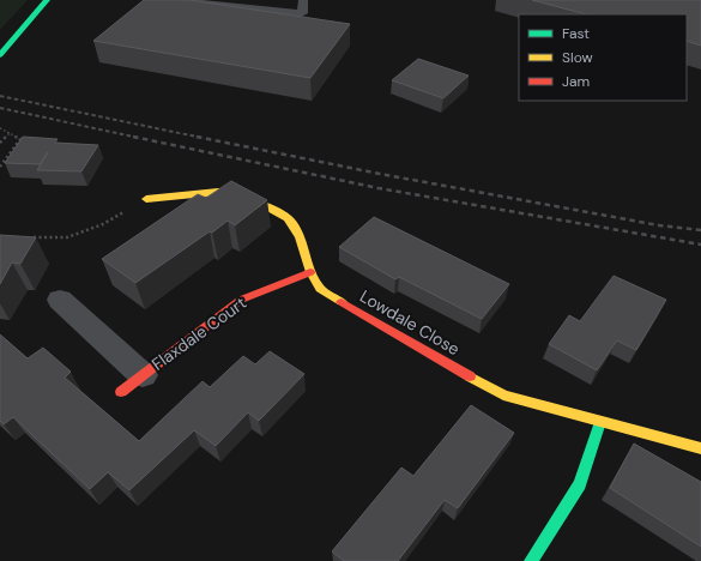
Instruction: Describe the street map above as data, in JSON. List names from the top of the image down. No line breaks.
{"streets":{"street":["Lowdale Close","Flaxdale Court"]},"crossings":[["Lowdale Close","Flaxdale Court"]],"legend":["Fast","Slow","Jam"]}
